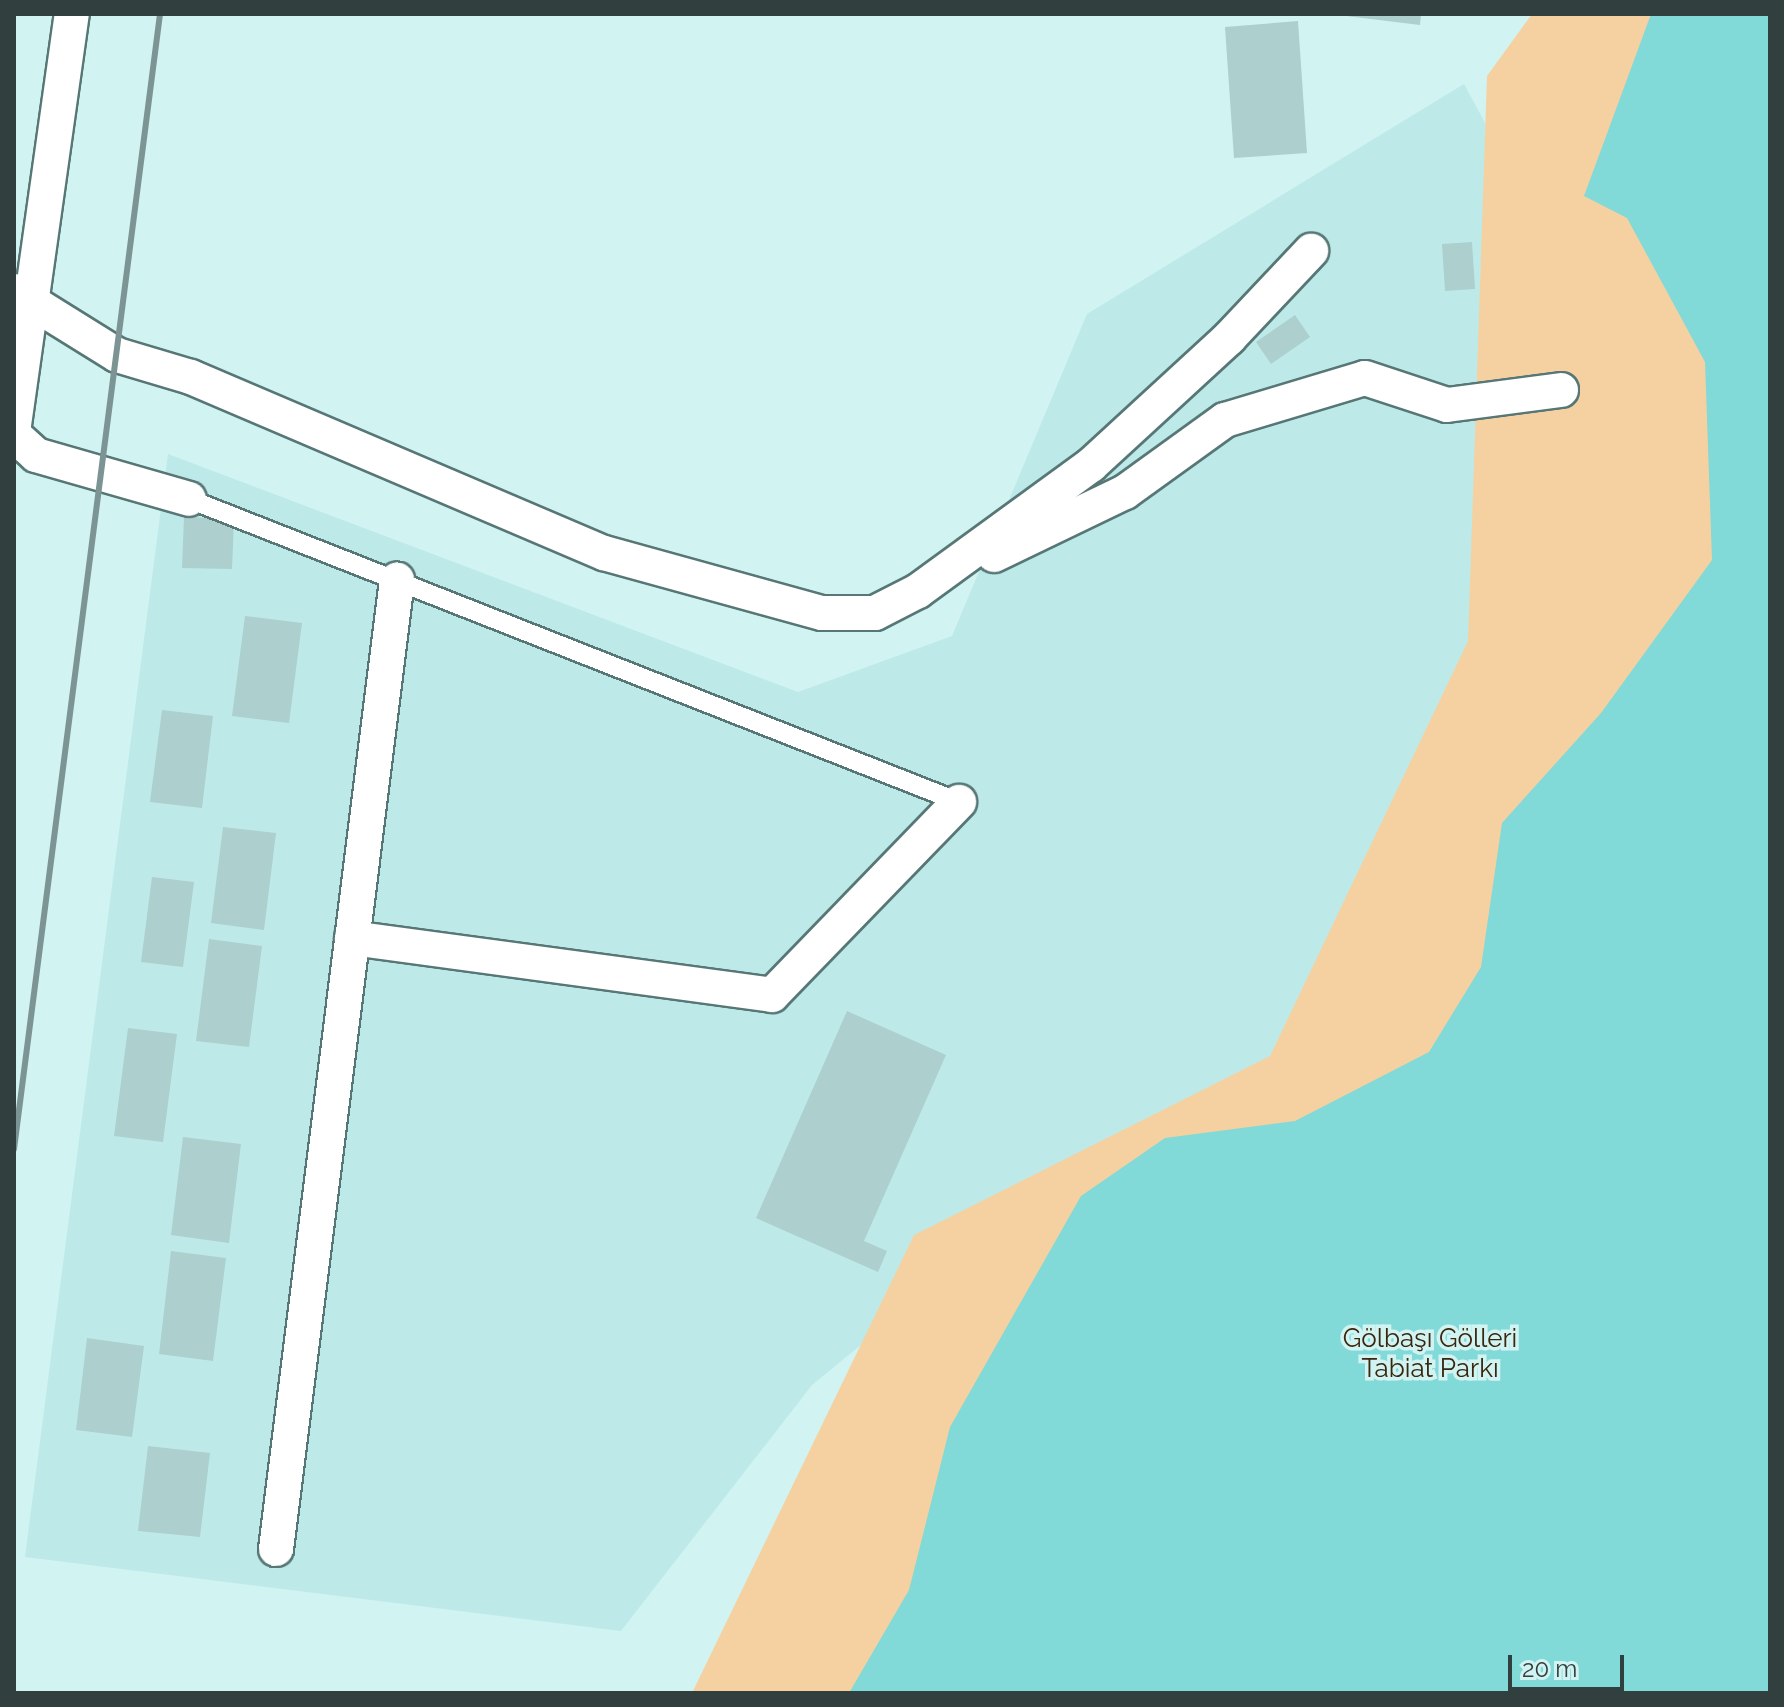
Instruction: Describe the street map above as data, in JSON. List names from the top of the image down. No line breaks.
{"parks":["Gölbaşı Gölleri Tabiat Parkı"],"scale_bar":"20 m"}
